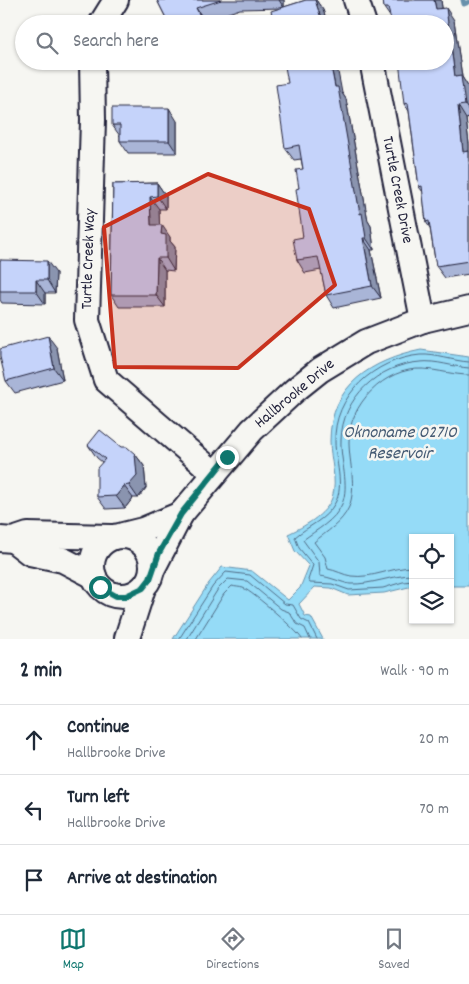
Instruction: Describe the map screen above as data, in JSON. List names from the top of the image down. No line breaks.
{"streets":{"street":["Turtle Creek Drive","Turtle Creek Way","Hallbrooke Drive"]},"crossings":[["Turtle Creek Drive","Hallbrooke Drive"],["Turtle Creek Way","Hallbrooke Drive"]],"water":["Oknoname 02710 Reservoir"],"page":{"search":"Search here","heading":["2 min","Walk · 90 m"],"list":[["Continue","Hallbrooke Drive","20 m"],["Turn left","Hallbrooke Drive","70 m"],"Arrive at destination"],"nav":["Map","Directions","Saved"]}}
